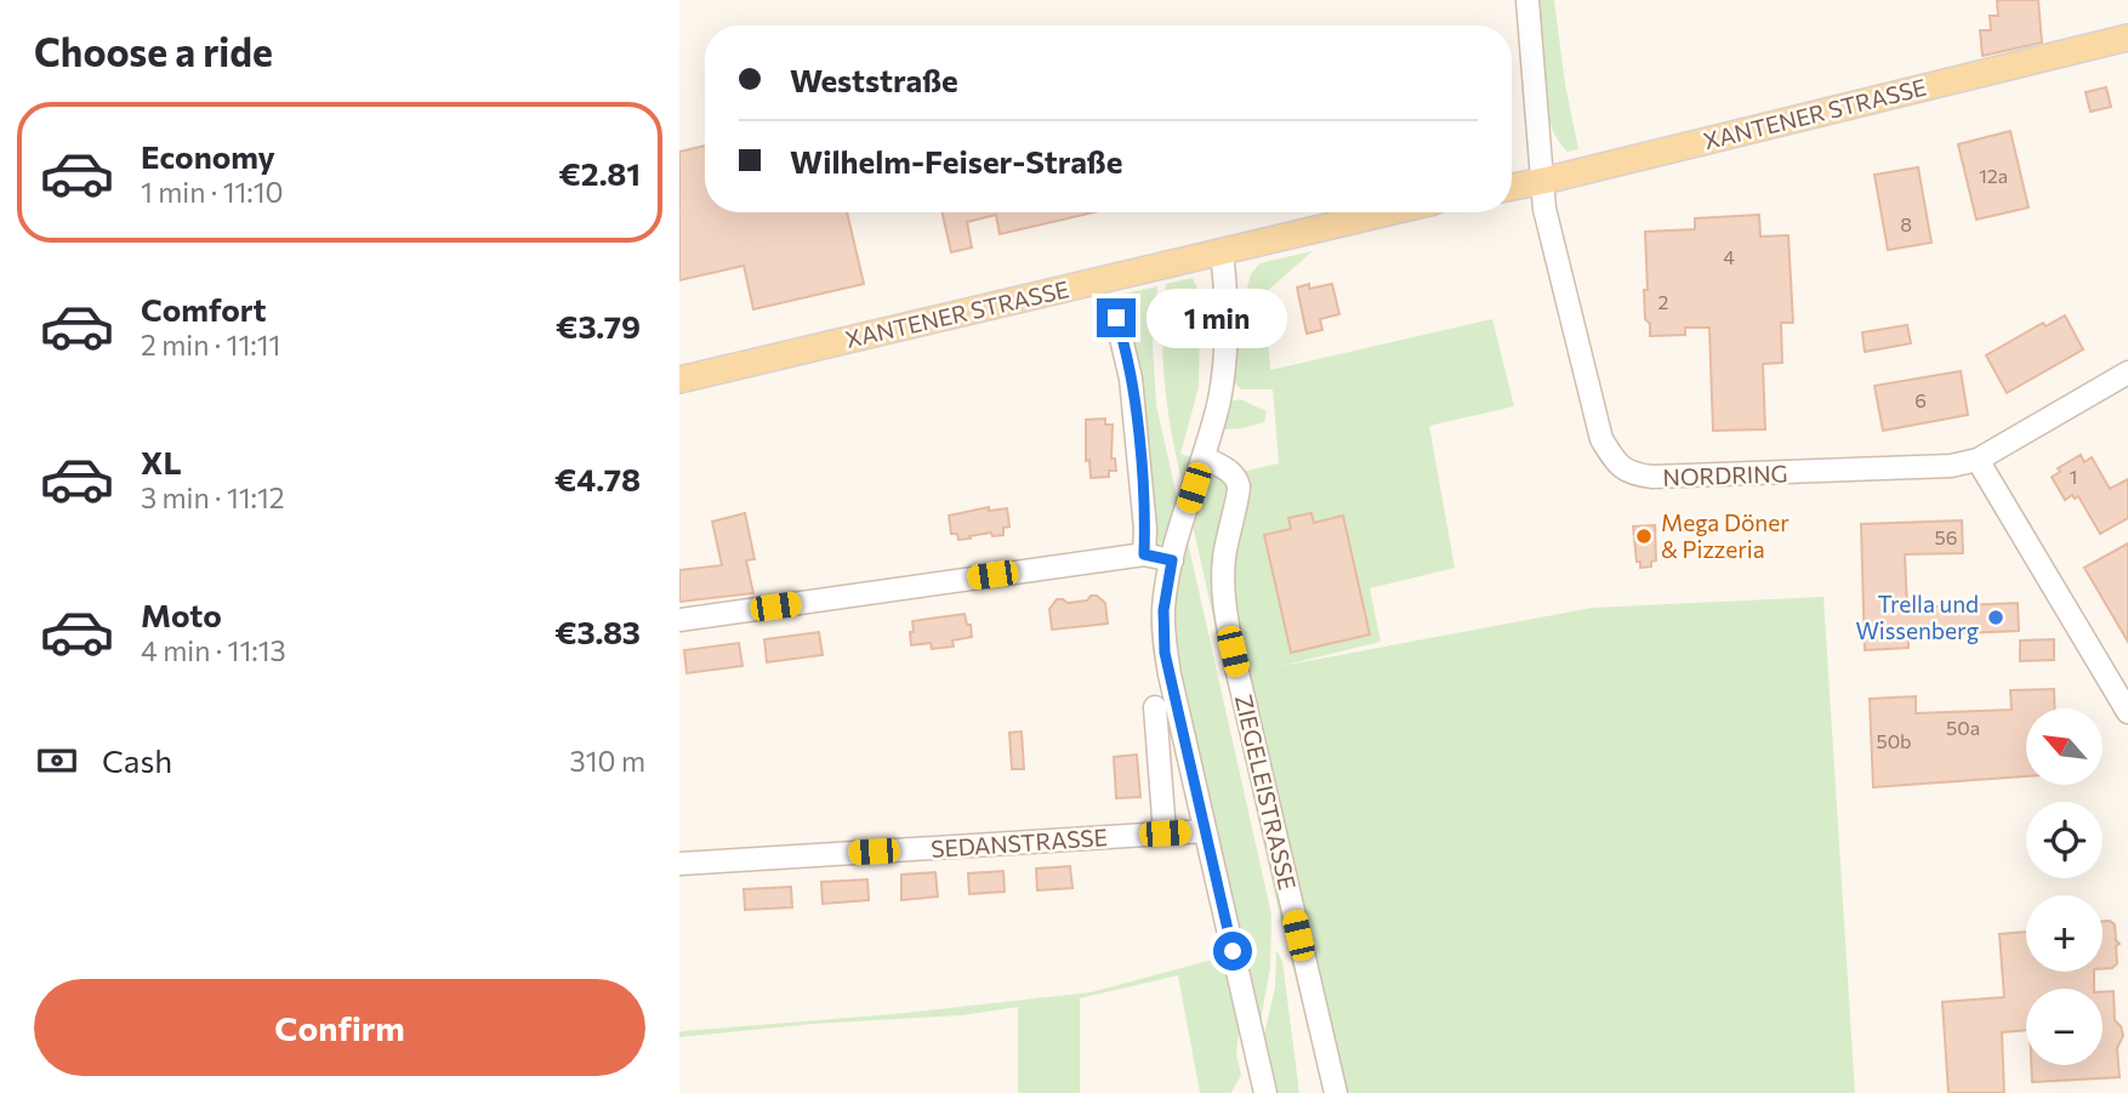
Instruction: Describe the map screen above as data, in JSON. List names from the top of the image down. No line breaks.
{"streets":{"main road":["XANTENER STRASSE"],"street":["NORDRING","ZIEGELEISTRASSE","SEDANSTRASSE"]},"crossings":[["XANTENER STRASSE","NORDRING"]],"places":["Mega Döner & Pizzeria","Trella und Wissenberg"],"house_numbers":["12a","8","4","2","6","1","56","50a","50b"],"north":"top left","page":{"heading":"Choose a ride","banner":["Weststraße","Wilhelm-Feiser-Straße"],"list":[{"name":"Economy","note":"1 min · 11:10","value":"€2.81"},{"name":"Comfort","note":"2 min · 11:11","value":"€3.79"},{"name":"XL","note":"3 min · 11:12","value":"€4.78"},{"name":"Moto","note":"4 min · 11:13","value":"€3.83"}],"bubble":"1 min","map_buttons":["+","−"],"pay":["Cash","310 m"],"buttons":"Confirm"}}
